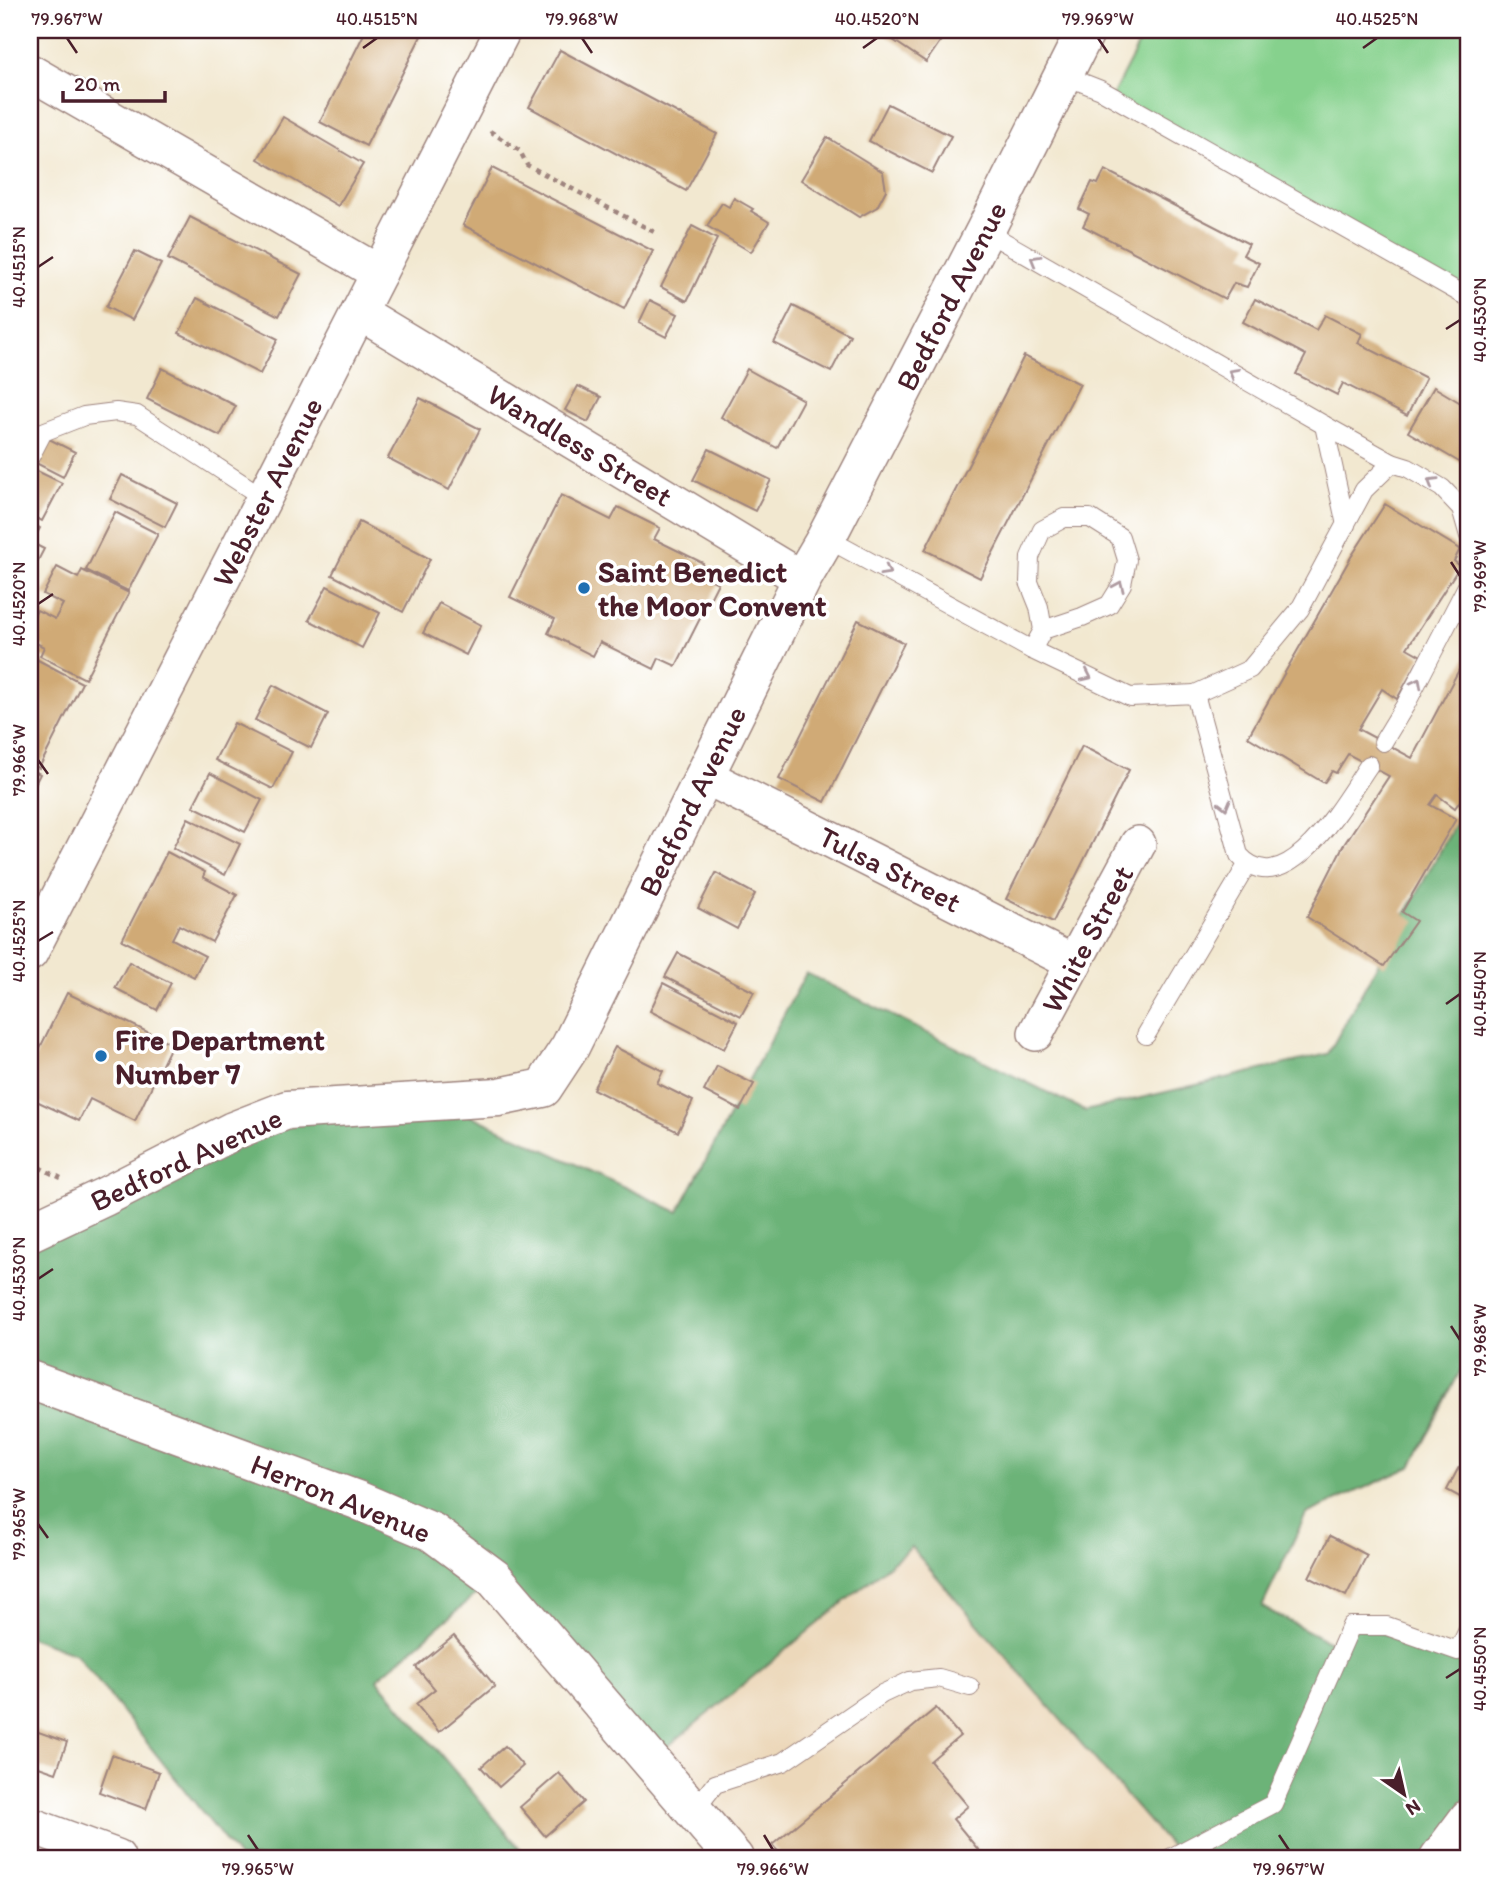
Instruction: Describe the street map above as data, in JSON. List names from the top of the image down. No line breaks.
{"streets":{"street":["Bedford Avenue","Wandless Street","Webster Avenue","Tulsa Street","White Street","Herron Avenue"]},"crossings":[["Bedford Avenue","Wandless Street"],["Bedford Avenue","Tulsa Street"],["Wandless Street","Webster Avenue"],["Tulsa Street","White Street"]],"places":["Saint Benedict the Moor Convent","Fire Department Number 7"],"scale_bar":"20 m","north":"bottom right","coordinates":["79.967°W","40.4515°N","79.968°W","40.4520°N","79.969°W","40.4525°N","40.4530°N","79.966°W","40.4540°N","79.965°W","40.4550°N"]}
